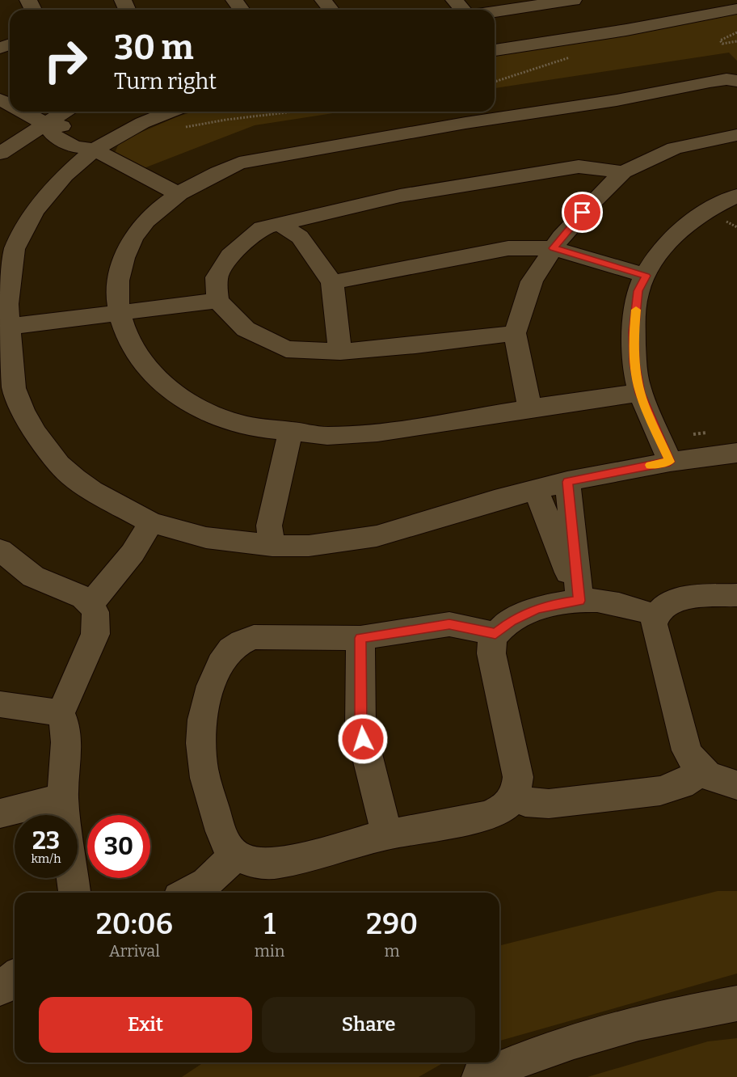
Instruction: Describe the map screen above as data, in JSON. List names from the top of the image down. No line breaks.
{"page":{"turn":["30 m","Turn right"],"speed":"23 km/h","limit":"30","eta":["20:06","Arrival","1","min","290","m"],"buttons":["Exit","Share"]}}
